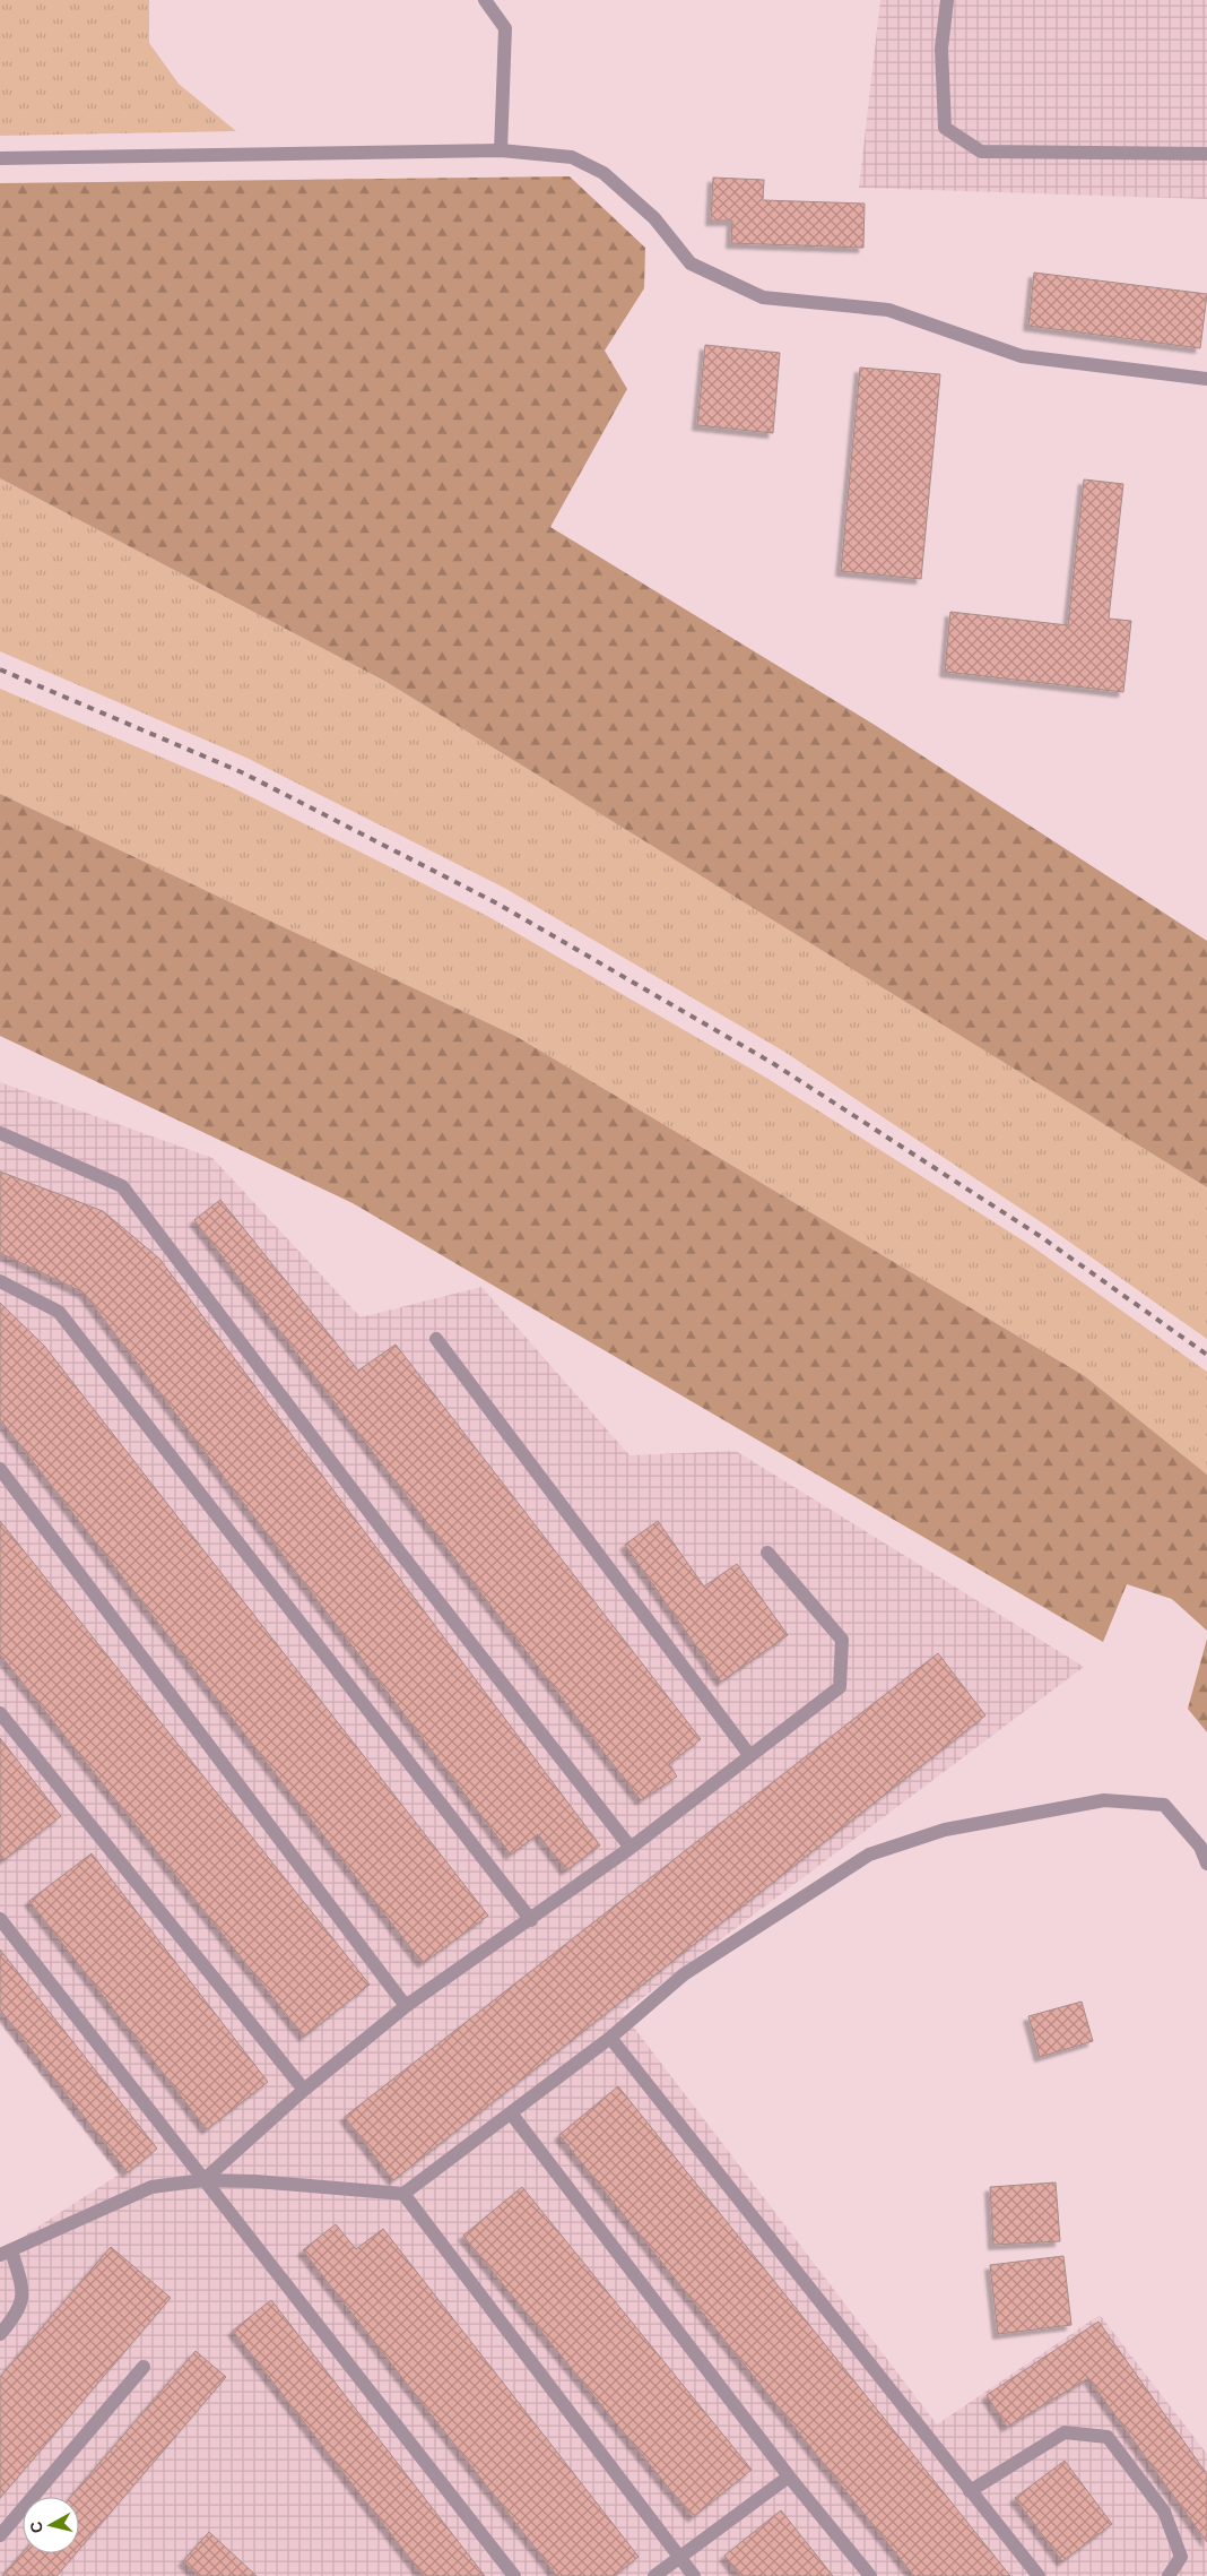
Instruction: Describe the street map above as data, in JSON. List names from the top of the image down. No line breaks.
{"north":"left"}
